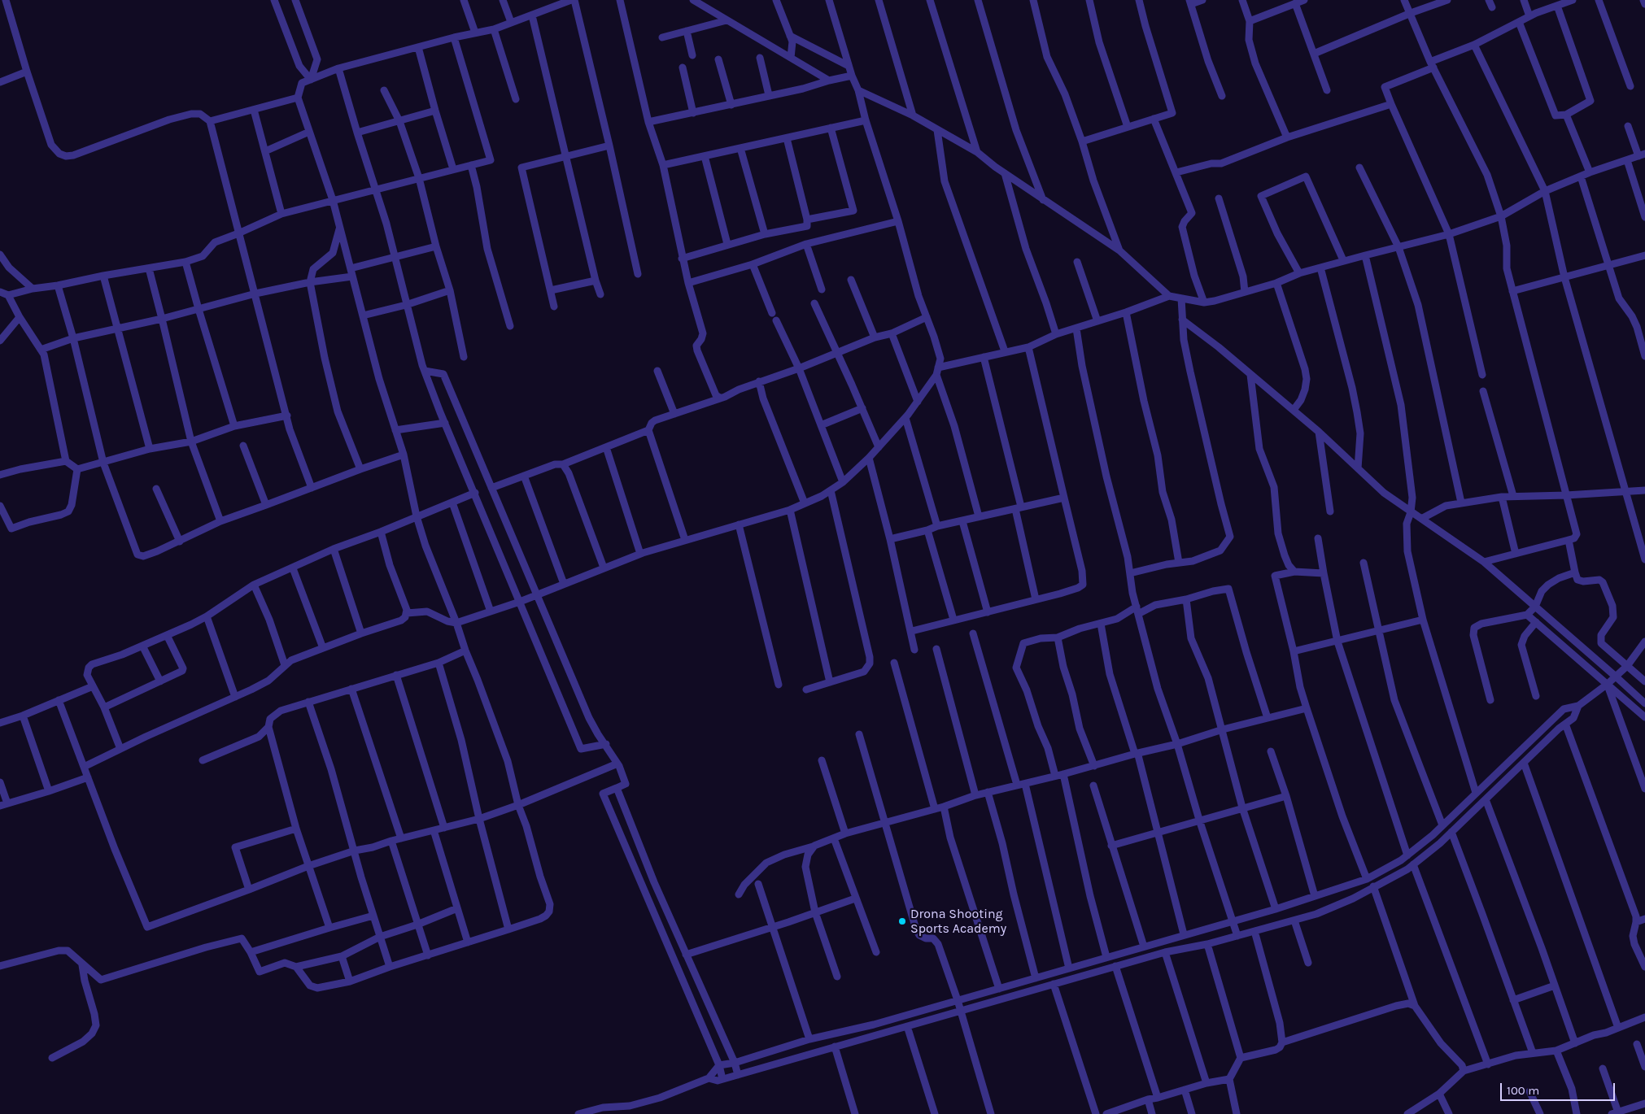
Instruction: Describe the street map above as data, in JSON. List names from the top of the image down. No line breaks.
{"places":["Drona Shooting Sports Academy"],"scale_bar":"100 m"}
